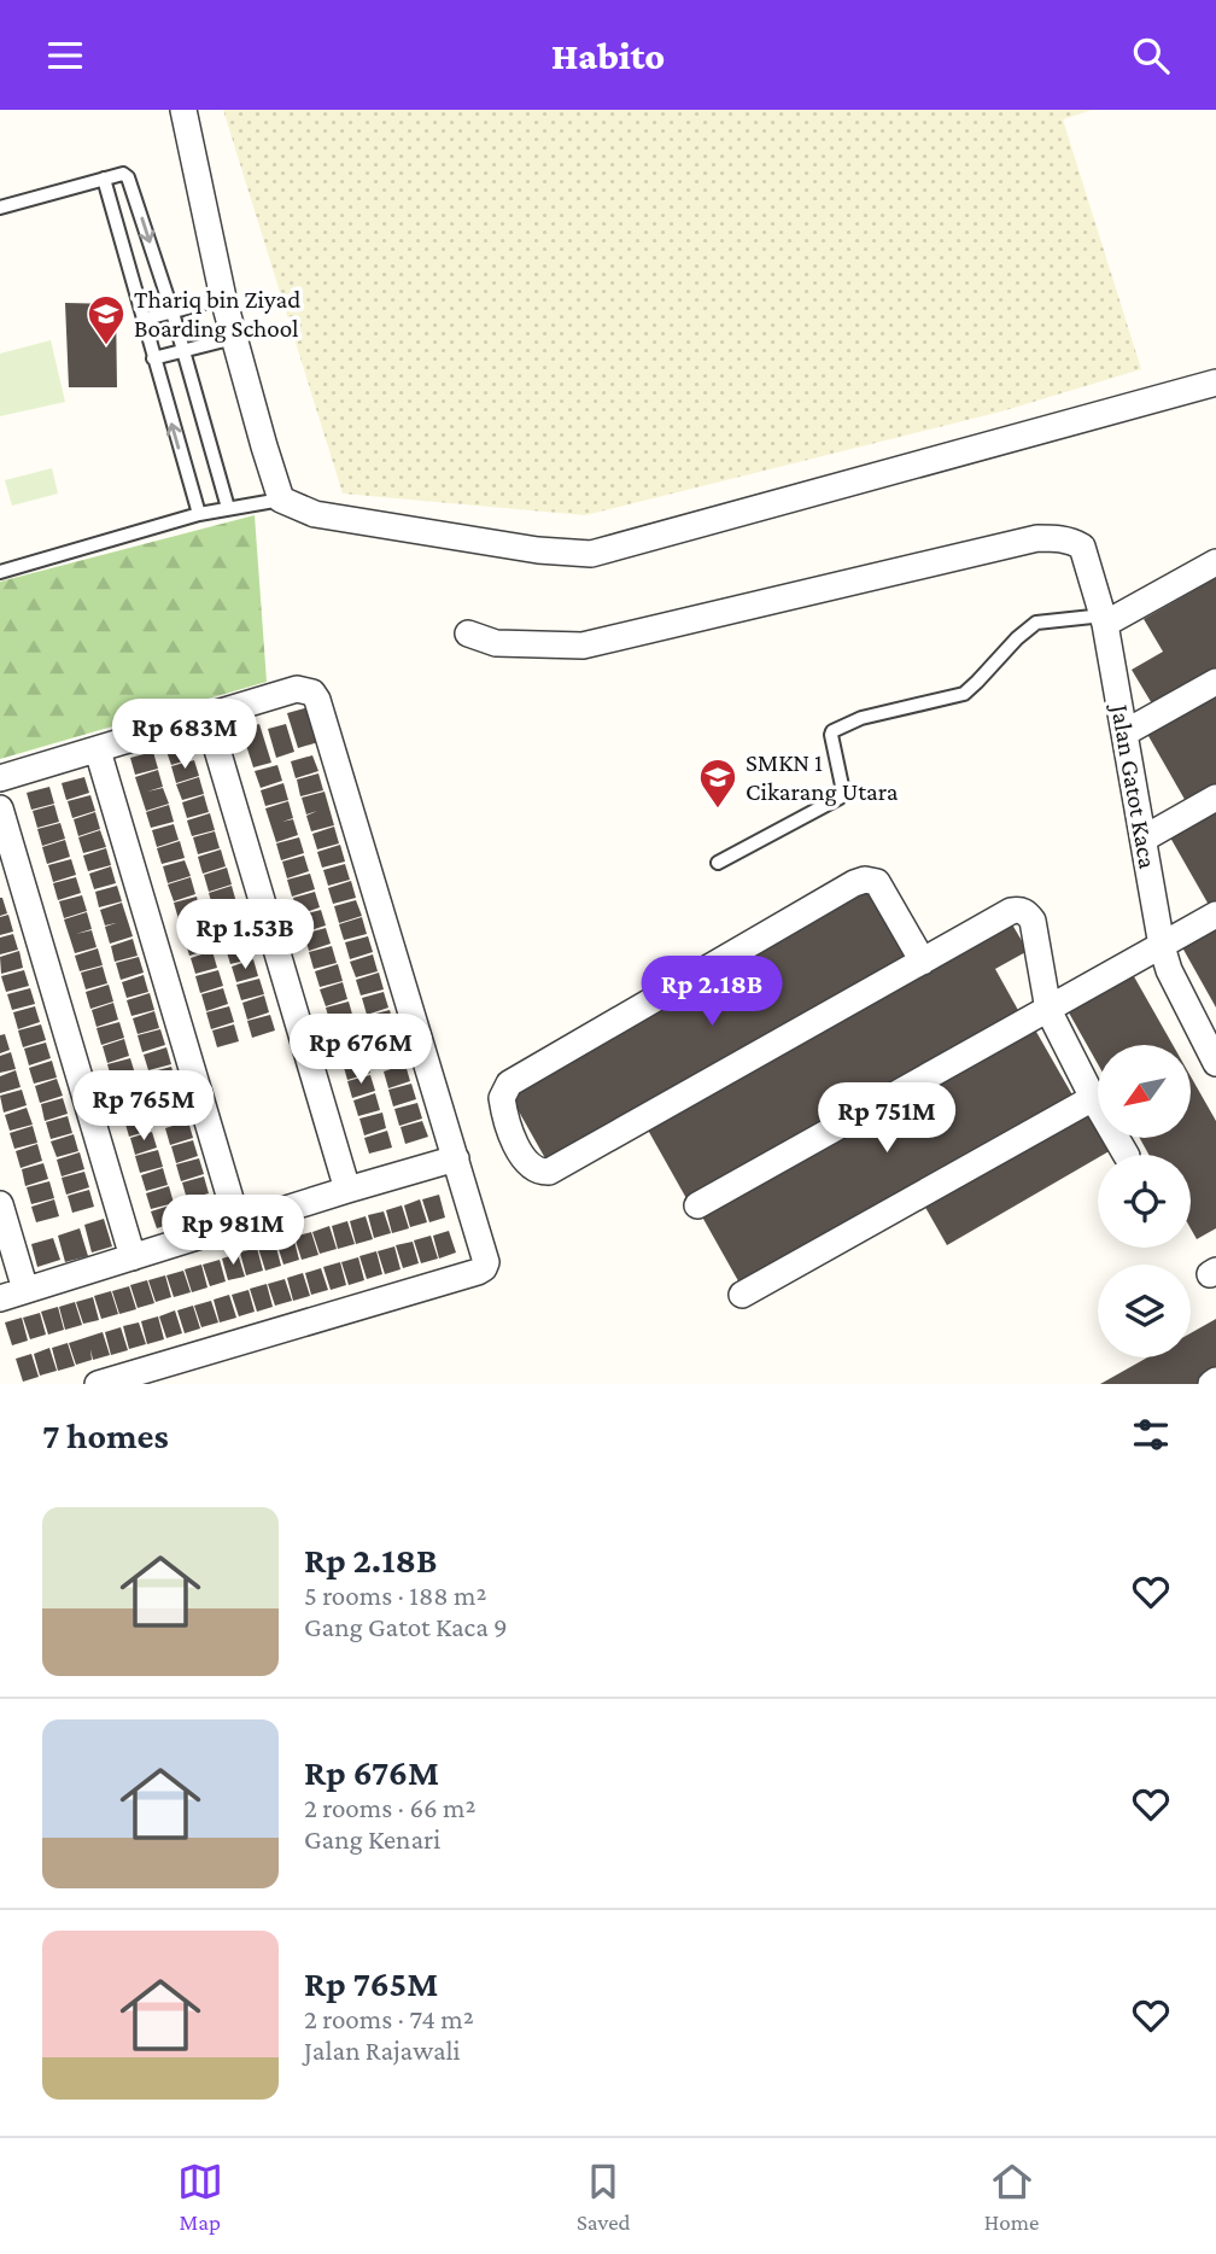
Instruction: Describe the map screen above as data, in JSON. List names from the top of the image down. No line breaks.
{"streets":{"street":["Jalan Gatot Kaca"]},"places":{"school or university":["Thariq bin Ziyad Boarding School","SMKN 1 Cikarang Utara"]},"north":"bottom left","page":{"header":"Habito","price":["Rp 683M","Rp 1.53B","Rp 2.18B","Rp 676M","Rp 765M","Rp 751M","Rp 981M"],"heading":"7 homes","list":[{"name":"Rp 2.18B","note":"5 rooms · 188 m² · Gang Gatot Kaca 9"},{"name":"Rp 676M","note":"2 rooms · 66 m² · Gang Kenari"},{"name":"Rp 765M","note":"2 rooms · 74 m² · Jalan Rajawali"}],"tabs":["Map","Saved","Home"]}}
